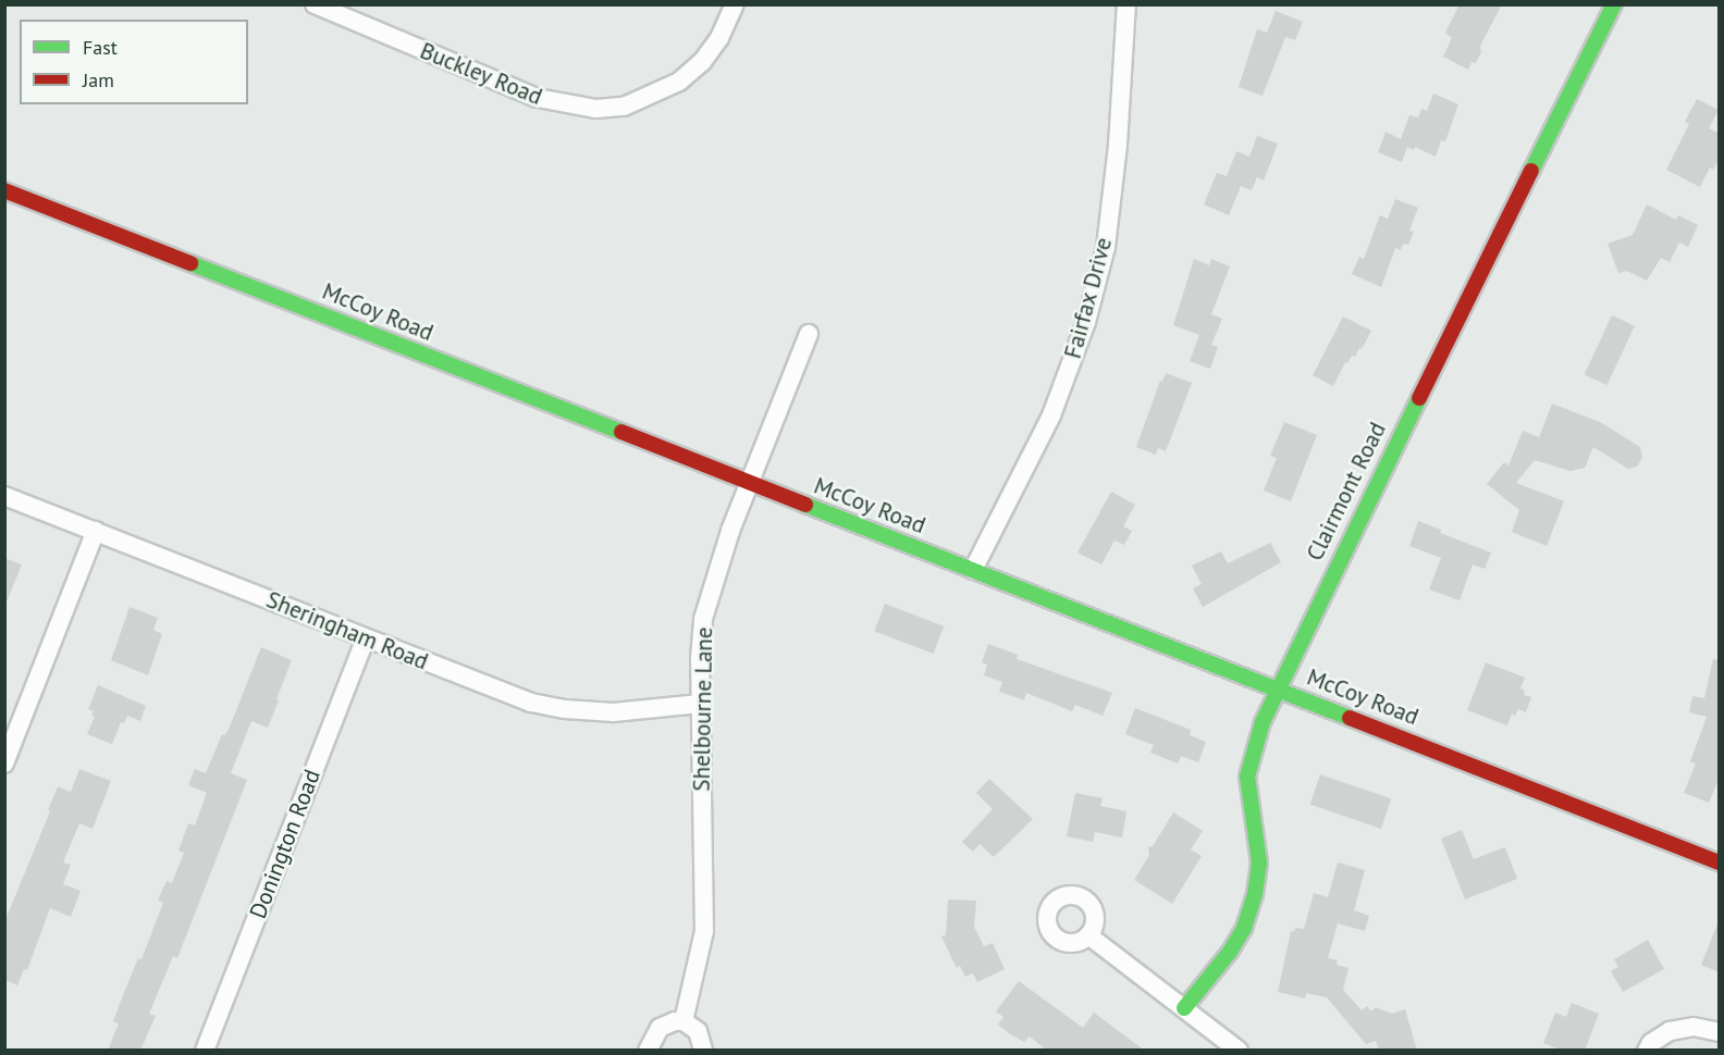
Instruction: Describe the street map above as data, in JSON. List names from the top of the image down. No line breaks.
{"streets":{"main road":["McCoy Road","Clairmont Road"],"street":["Buckley Road","Fairfax Drive","Sheringham Road","Shelbourne Lane","Donington Road"]},"crossings":[["Fairfax Drive","McCoy Road"],["McCoy Road","Clairmont Road"],["McCoy Road","Shelbourne Lane"],["Sheringham Road","Shelbourne Lane"],["Sheringham Road","Donington Road"]],"legend":["Fast","Jam"]}
